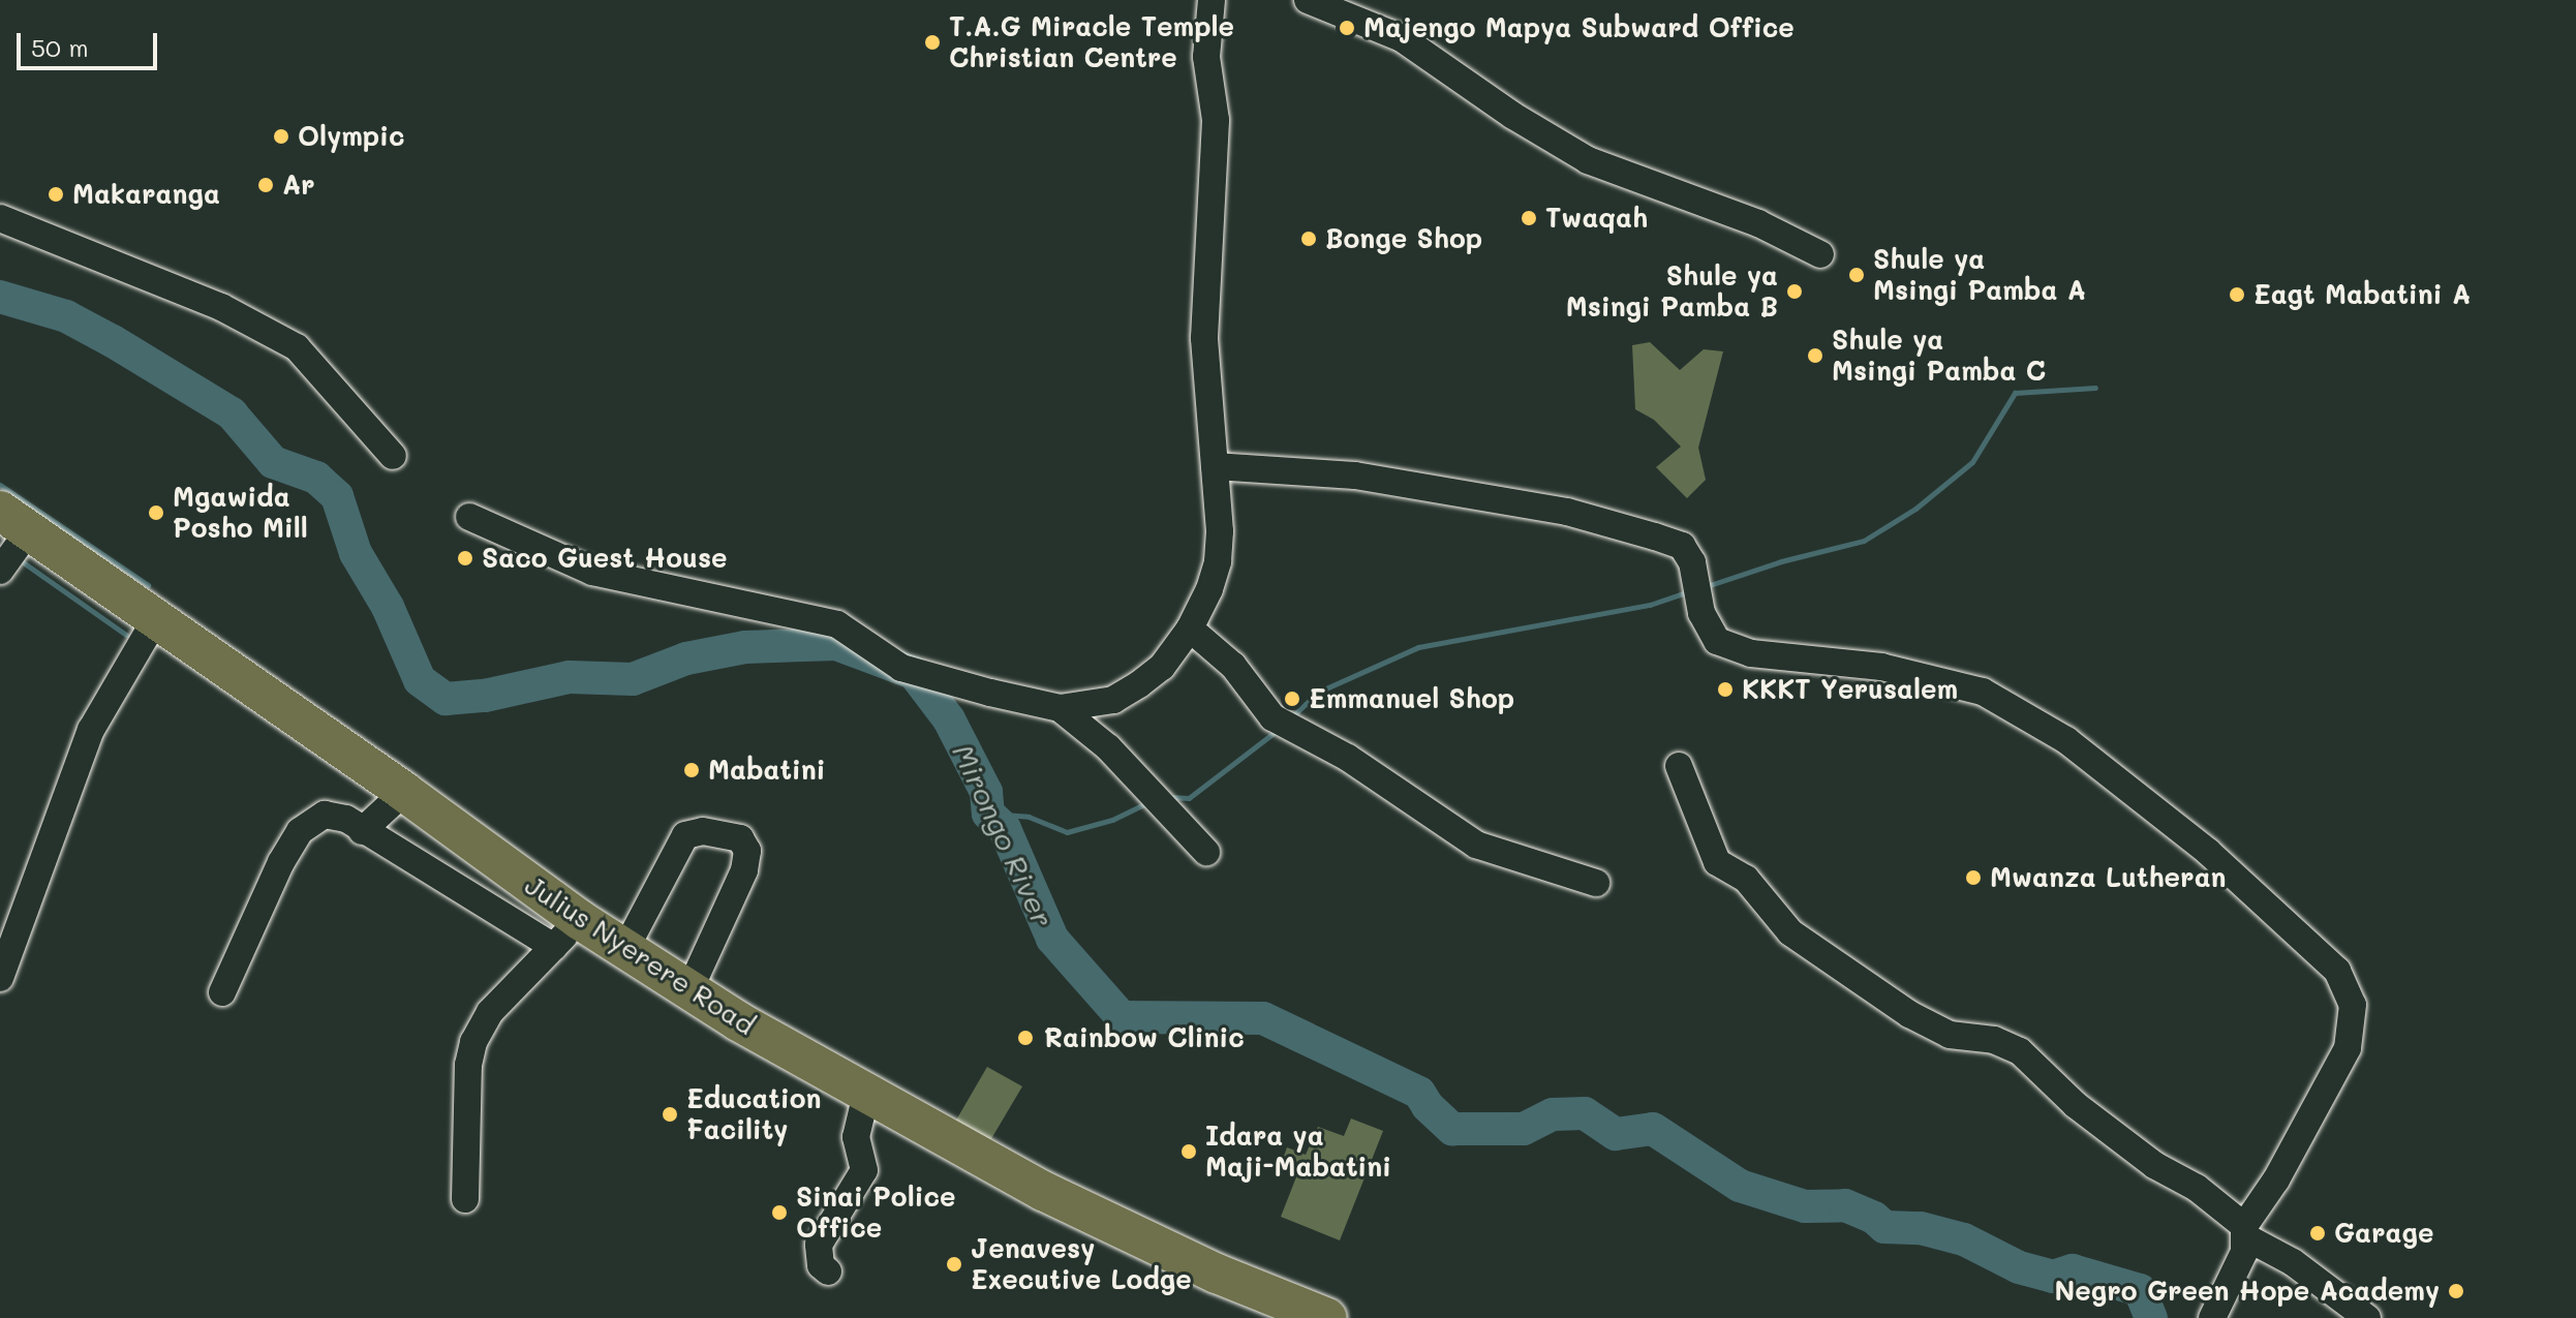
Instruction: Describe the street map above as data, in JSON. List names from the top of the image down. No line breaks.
{"streets":{"highway":["Julius Nyerere Road"]},"water":["Mirongo River"],"places":["Majengo Mapya Subward Office","T.A.G Miracle Temple Christian Centre","Olympic","Ar","Makaranga","Twaqah","Bonge Shop","Shule ya Msingi Pamba A","Shule ya Msingi Pamba B","Eagt Mabatini A","Shule ya Msingi Pamba C","Mgawida Posho Mill","Saco Guest House","KKKT Yerusalem","Emmanuel Shop","Mabatini","Mwanza Lutheran","Rainbow Clinic","Education Facility","Idara ya Maji-Mabatini","Sinai Police Office","Garage","Jenavesy Executive Lodge","Negro Green Hope Academy"],"scale_bar":"50 m"}
